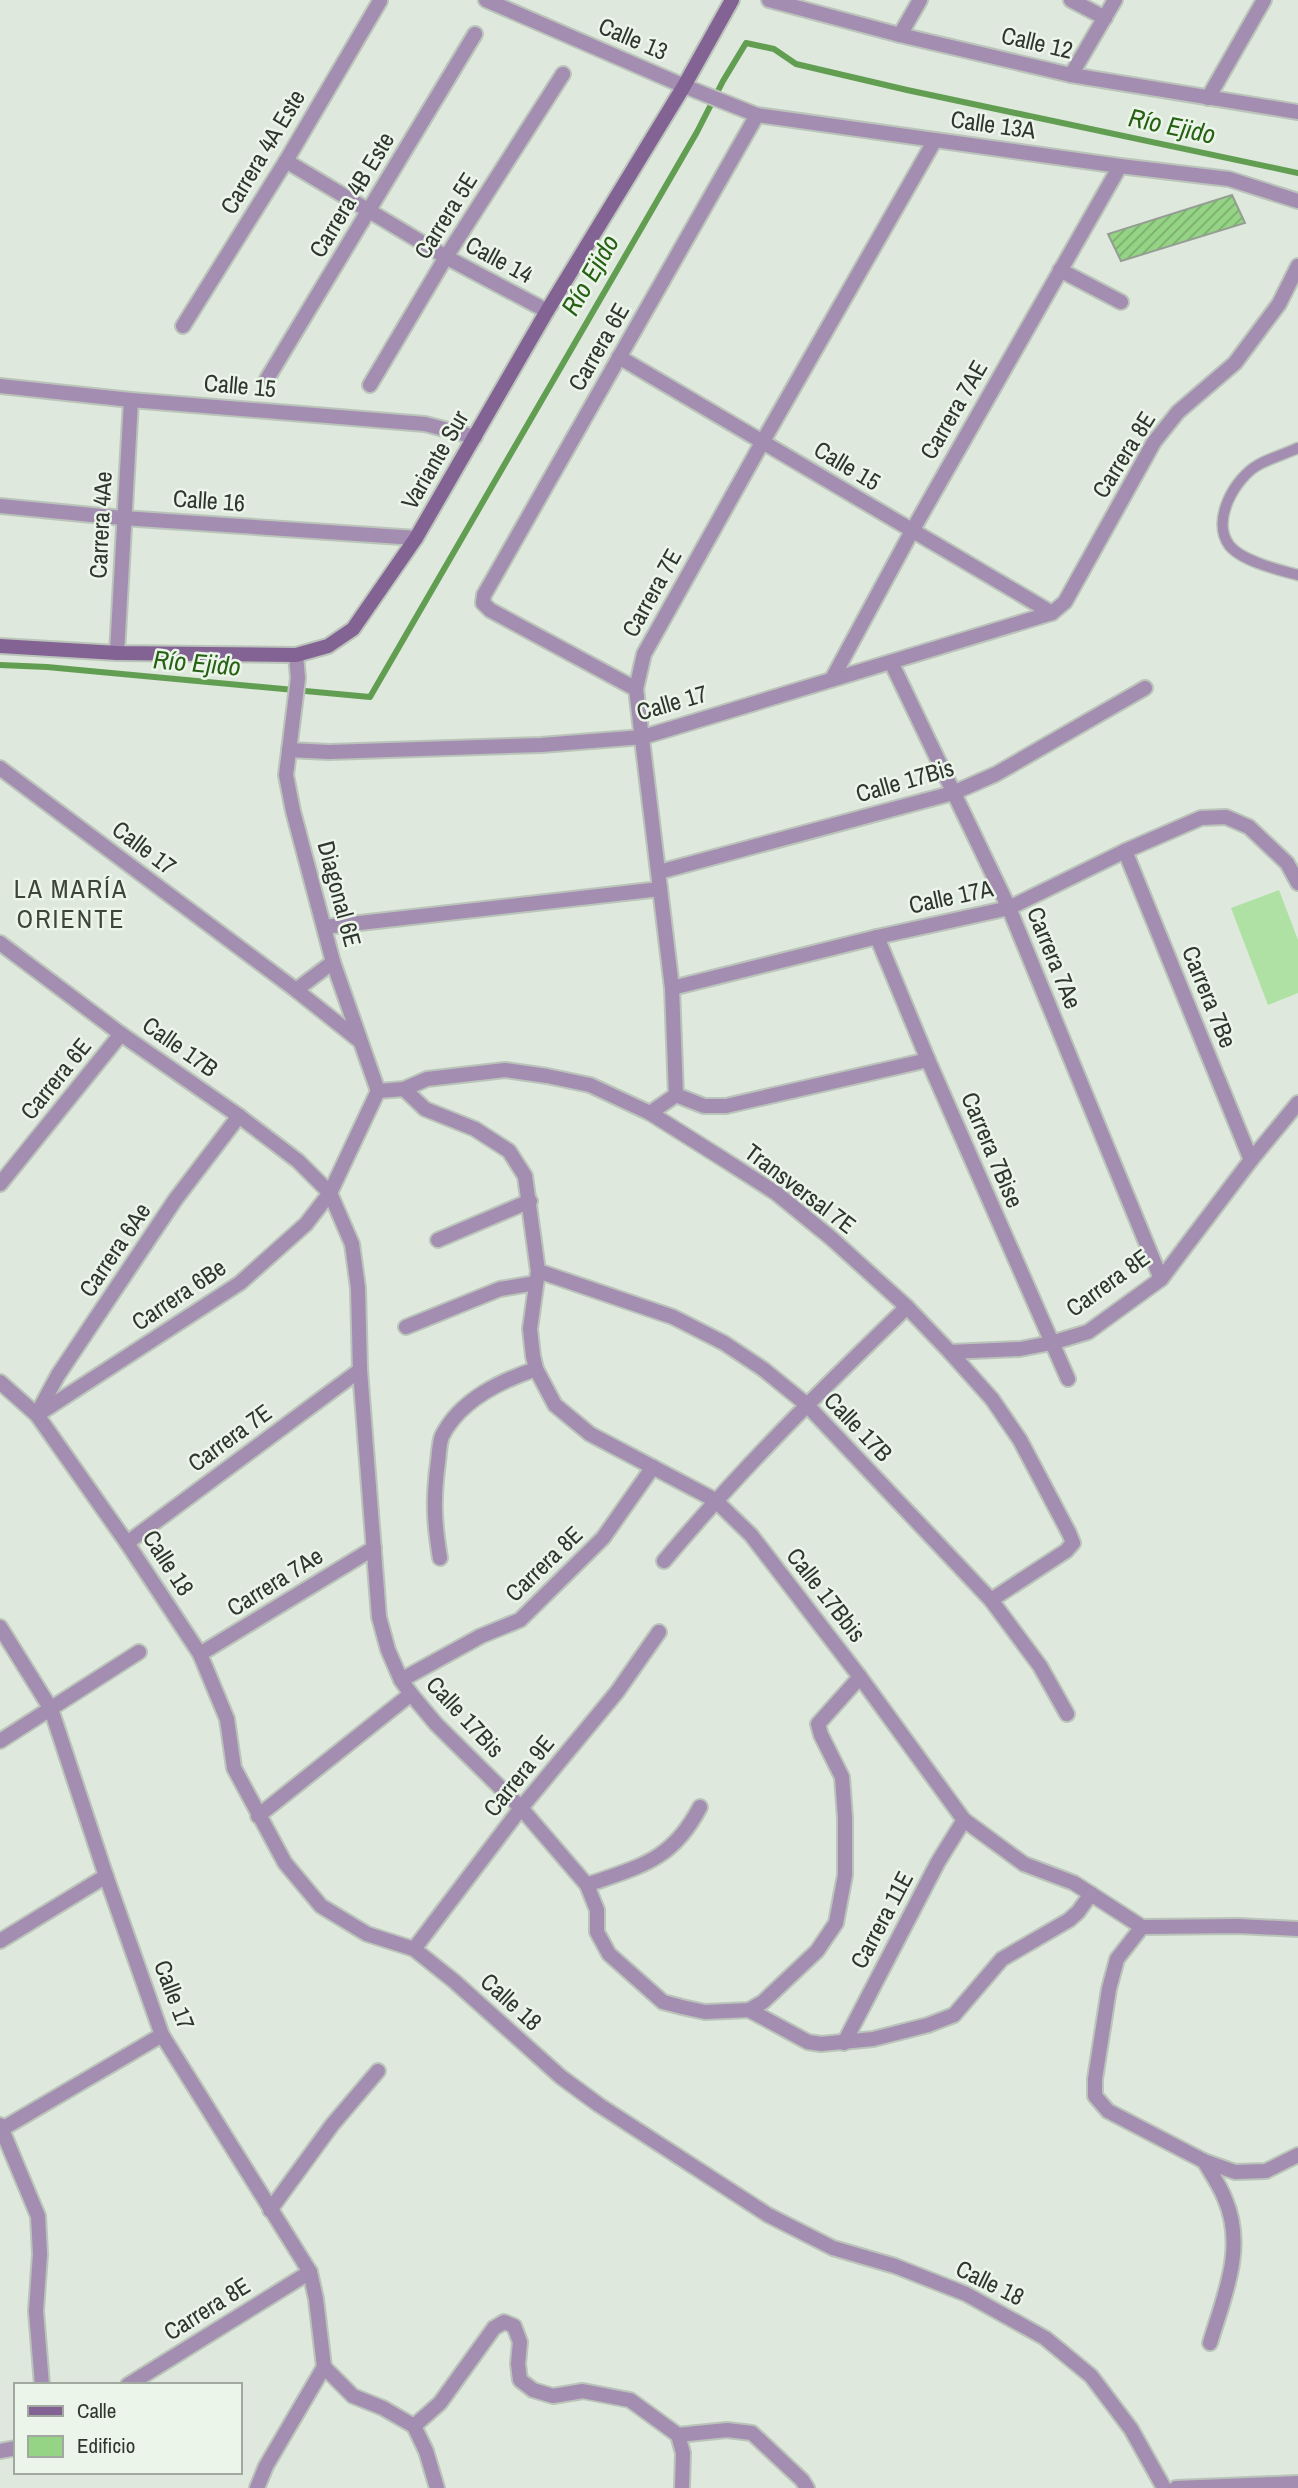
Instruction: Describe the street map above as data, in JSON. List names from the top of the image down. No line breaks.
{"streets":{"main road":["Variante Sur"],"street":["Calle 13","Calle 12","Calle 13A","Carrera 4A Este","Carrera 4B Este","Carrera 5E","Calle 14","Carrera 6E","Calle 15","Carrera 7AE","Carrera 8E","Calle 16","Carrera 4Ae","Carrera 7E","Calle 17","Calle 17Bis","Diagonal 6E","Calle 17A","Carrera 7Ae","Carrera 7Be","Calle 17B","Carrera 7Bise","Transversal 7E","Carrera 6Ae","Carrera 6Be","Calle 18","Calle 17Bbis","Carrera 9E","Carrera 11E"]},"crossings":[["Calle 13","Calle 13A"],["Calle 13","Variante Sur"],["Calle 13A","Carrera 6E"],["Calle 13A","Carrera 7AE"],["Calle 13A","Variante Sur"],["Calle 13A","Carrera 7E"],["Carrera 4A Este","Calle 14"],["Carrera 4B Este","Calle 14"],["Carrera 5E","Calle 14"],["Calle 14","Variante Sur"],["Carrera 6E","Calle 15"],["Carrera 6E","Carrera 7E"],["Carrera 6E","Calle 17B"],["Calle 15","Carrera 7AE"],["Calle 15","Carrera 8E"],["Calle 15","Variante Sur"],["Calle 15","Carrera 4Ae"],["Calle 15","Carrera 7E"],["Calle 15","Calle 17"],["Carrera 7AE","Calle 17"],["Carrera 8E","Calle 17"],["Carrera 8E","Calle 17Bis"],["Carrera 8E","Carrera 7Ae"],["Carrera 8E","Carrera 7Be"],["Carrera 8E","Carrera 7Bise"],["Carrera 8E","Transversal 7E"],["Carrera 8E","Calle 17Bbis"],["Variante Sur","Calle 16"],["Variante Sur","Carrera 4Ae"],["Variante Sur","Diagonal 6E"],["Calle 16","Carrera 4Ae"],["Carrera 7E","Calle 17"],["Carrera 7E","Calle 17Bis"],["Carrera 7E","Calle 17A"],["Carrera 7E","Calle 18"],["Calle 17","Diagonal 6E"],["Calle 17","Carrera 7Ae"],["Calle 17Bis","Carrera 7Ae"],["Calle 17Bis","Calle 17B"],["Calle 17Bis","Carrera 6Be"],["Calle 17Bis","Carrera 9E"],["Diagonal 6E","Transversal 7E"],["Diagonal 6E","Carrera 6Be"],["Calle 17A","Carrera 7Ae"],["Calle 17A","Carrera 7Be"],["Calle 17A","Carrera 7Bise"],["Carrera 7Ae","Calle 18"],["Calle 17B","Transversal 7E"],["Calle 17B","Carrera 6Ae"],["Calle 17B","Carrera 6Be"],["Calle 17B","Calle 17Bbis"],["Transversal 7E","Carrera 6Be"],["Transversal 7E","Calle 17Bbis"],["Carrera 6Ae","Carrera 6Be"],["Carrera 6Ae","Calle 18"],["Carrera 6Be","Calle 18"],["Calle 18","Carrera 9E"],["Calle 17Bbis","Carrera 11E"]],"districts":["LA MARÍA ORIENTE"],"water":["Río Ejido"],"legend":["Calle","Edificio"]}
